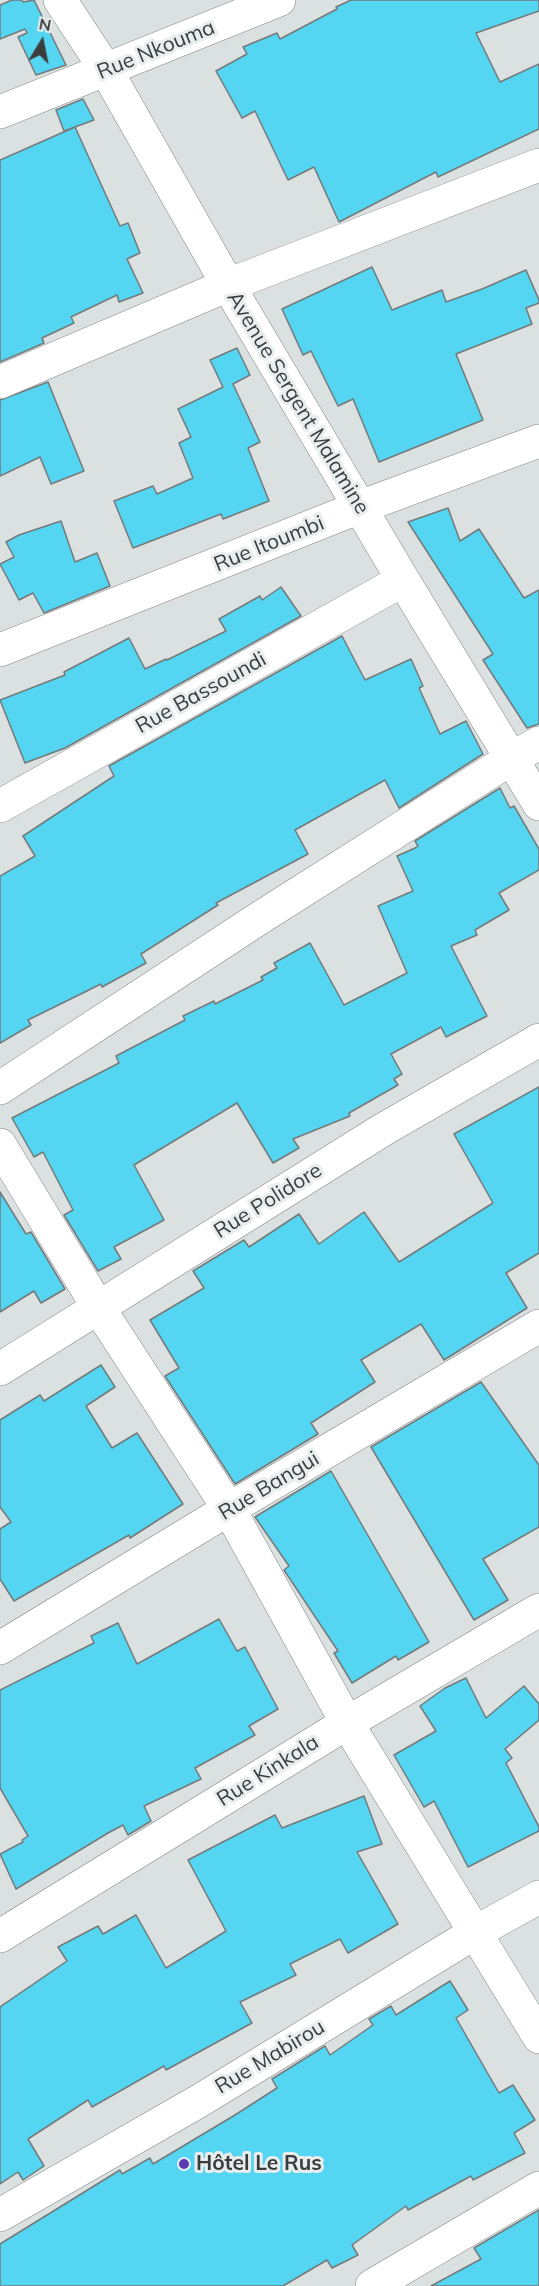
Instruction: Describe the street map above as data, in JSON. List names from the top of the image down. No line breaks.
{"streets":{"street":["Rue Nkouma","Avenue Sergent Malamine","Rue Itoumbi","Rue Bassoundi","Rue Polidore","Rue Bangui","Rue Kinkala","Rue Mabirou"]},"crossings":[["Rue Nkouma","Avenue Sergent Malamine"],["Avenue Sergent Malamine","Rue Itoumbi"],["Avenue Sergent Malamine","Rue Bassoundi"]],"places":["Hôtel Le Rus"],"north":"top"}
